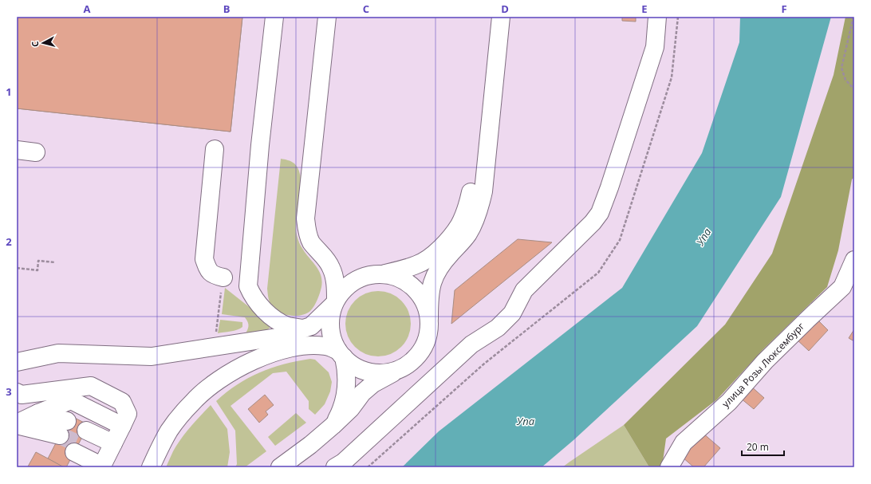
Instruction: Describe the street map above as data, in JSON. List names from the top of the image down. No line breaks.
{"streets":{"street":["улица Розы Люксембург"]},"water":["Упа"],"scale_bar":"20 m","north":"left","grid":{"columns":["A","B","C","D","E","F"],"rows":["1","2","3"]}}
